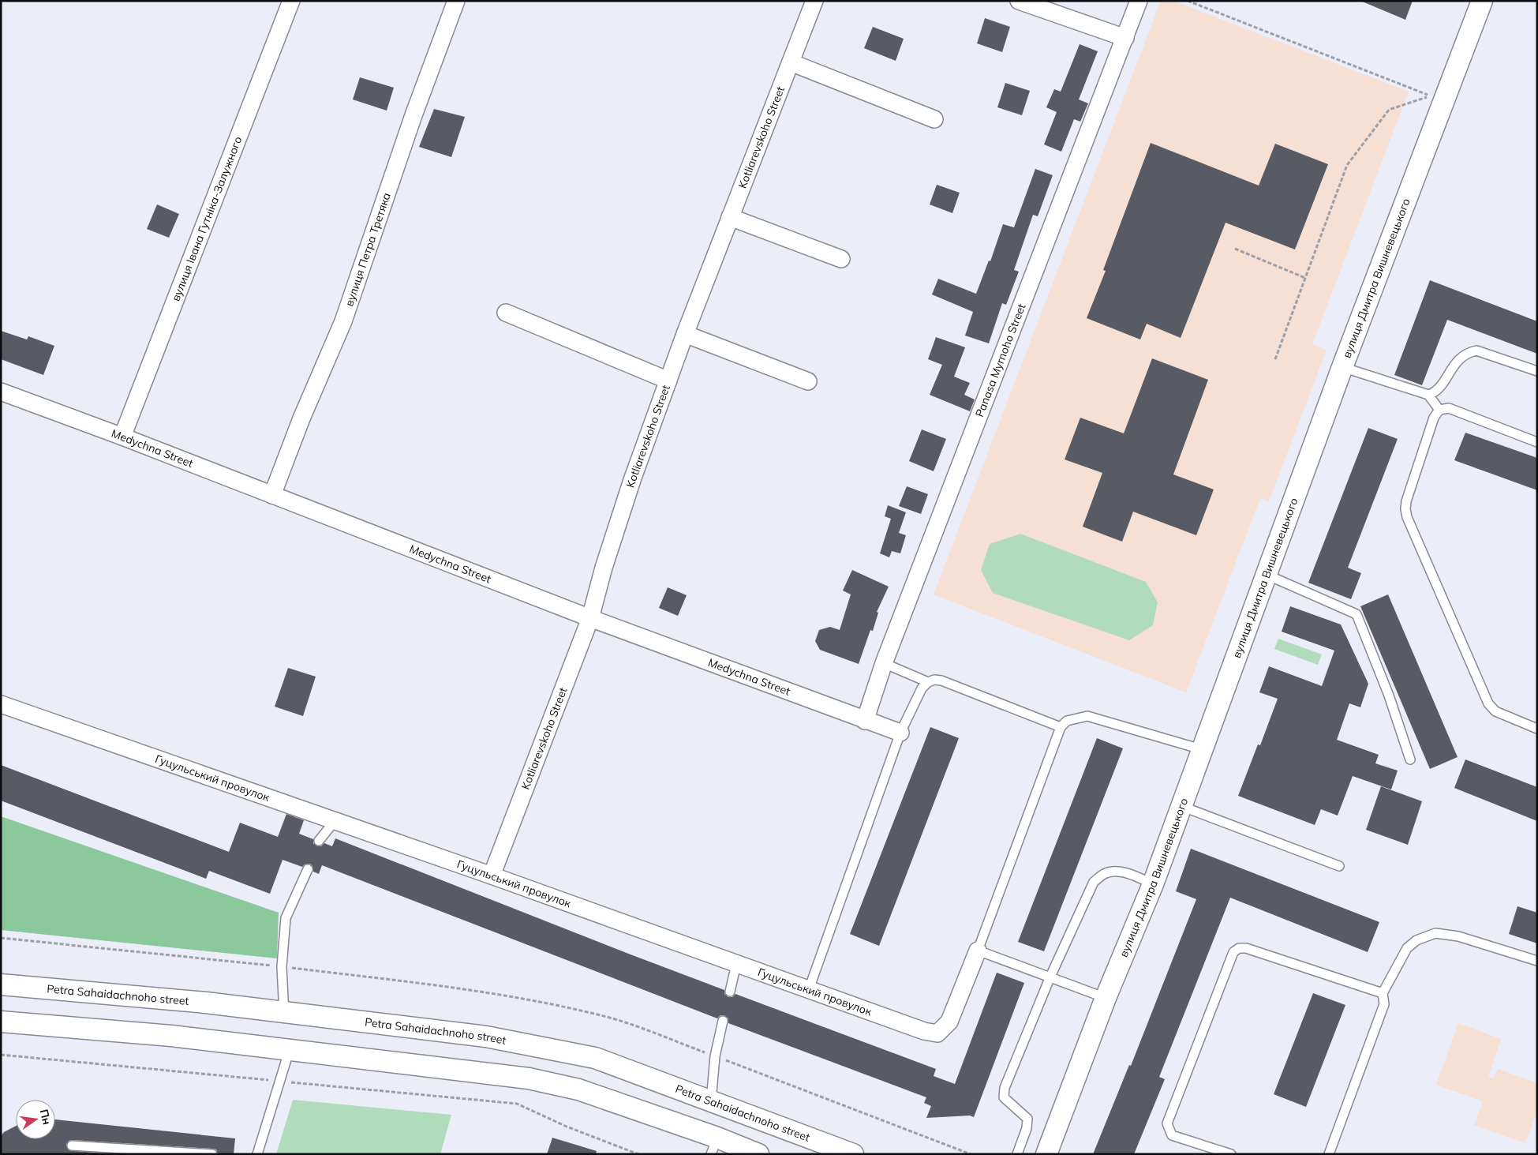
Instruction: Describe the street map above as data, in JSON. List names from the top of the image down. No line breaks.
{"streets":{"street":["Kotliarevskoho Street","вулиця Івана Гутніка-Залужного","вулиця Петра Третяка","вулиця Дмитра Вишневецького","Panasa Myrnoho Street","Medychna Street","Гуцульський провулок","Petra Sahaidachnoho street"]},"crossings":[["Kotliarevskoho Street","Medychna Street"],["Kotliarevskoho Street","Гуцульський провулок"],["вулиця Івана Гутніка-Залужного","Medychna Street"],["вулиця Петра Третяка","Medychna Street"],["Panasa Myrnoho Street","Medychna Street"]],"north":"right"}
